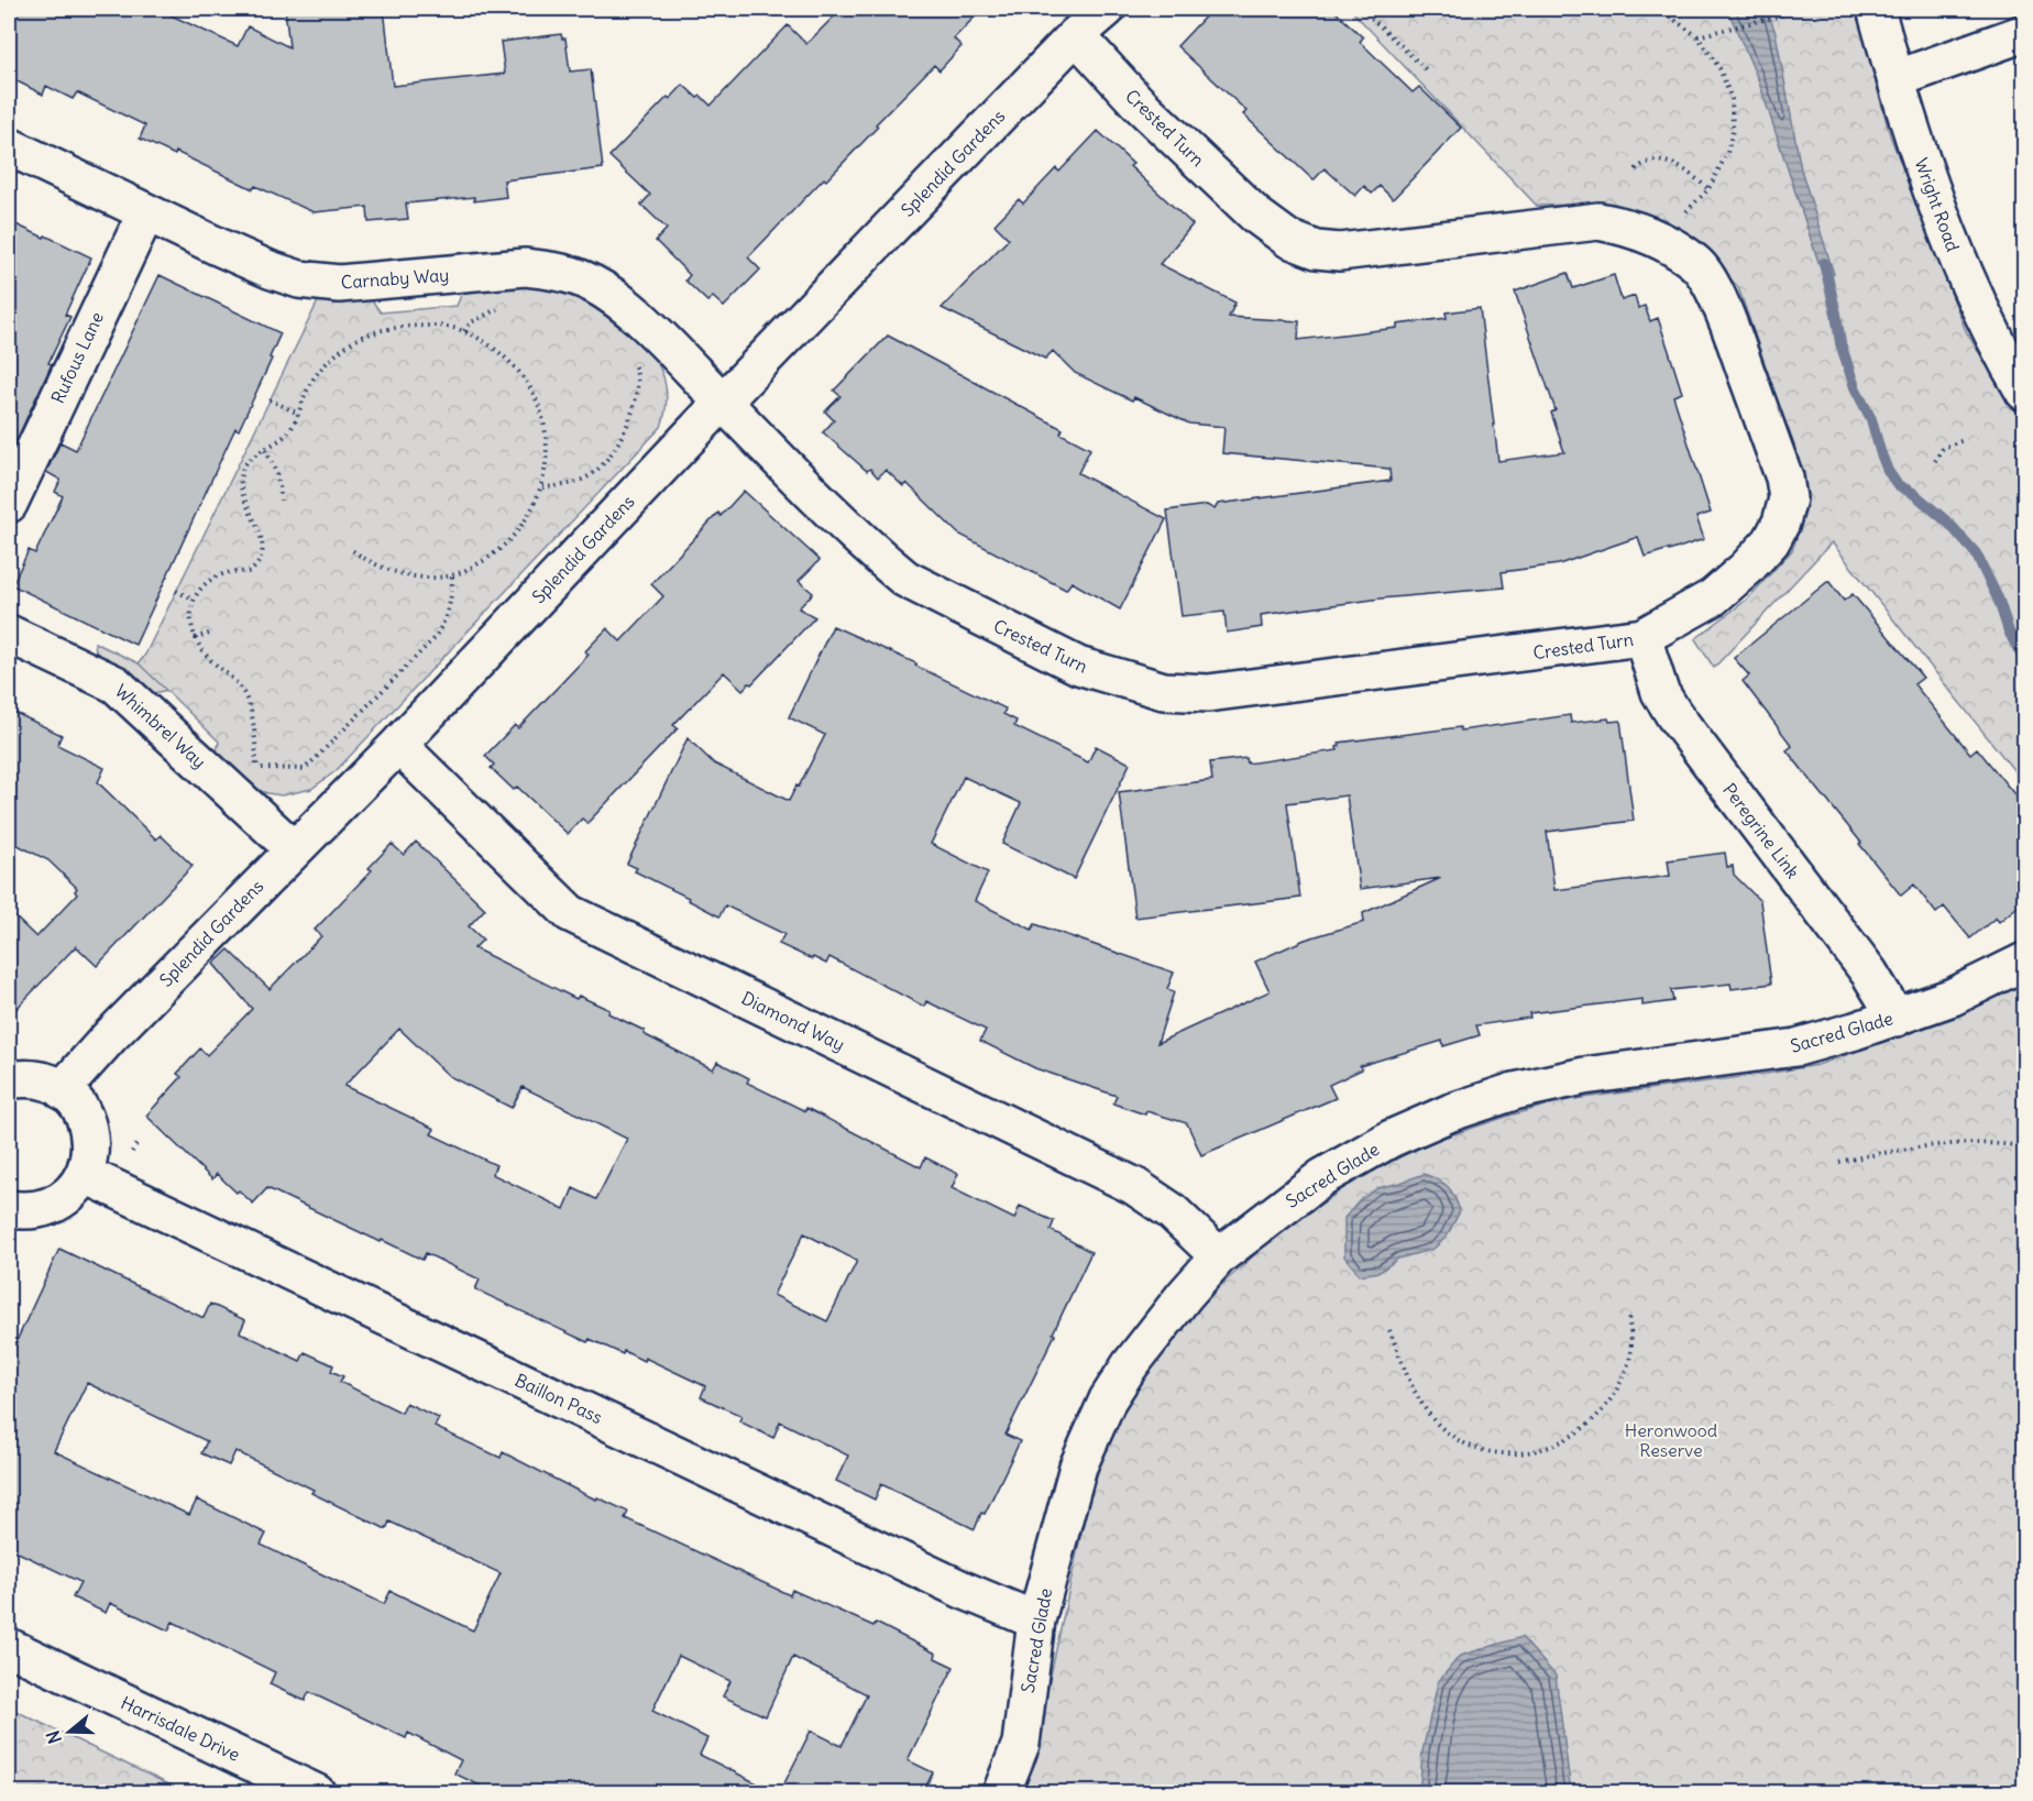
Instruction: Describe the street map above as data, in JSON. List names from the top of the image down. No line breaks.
{"streets":{"street":["Crested Turn","Splendid Gardens","Wright Road","Carnaby Way","Rufous Lane","Whimbrel Way","Peregrine Link","Diamond Way","Sacred Glade","Baillon Pass","Harrisdale Drive"]},"crossings":[["Crested Turn","Splendid Gardens"],["Crested Turn","Carnaby Way"],["Crested Turn","Peregrine Link"],["Splendid Gardens","Carnaby Way"],["Splendid Gardens","Whimbrel Way"],["Splendid Gardens","Diamond Way"],["Carnaby Way","Rufous Lane"],["Peregrine Link","Sacred Glade"],["Diamond Way","Sacred Glade"],["Sacred Glade","Baillon Pass"]],"parks":["Heronwood Reserve"],"north":"left"}
